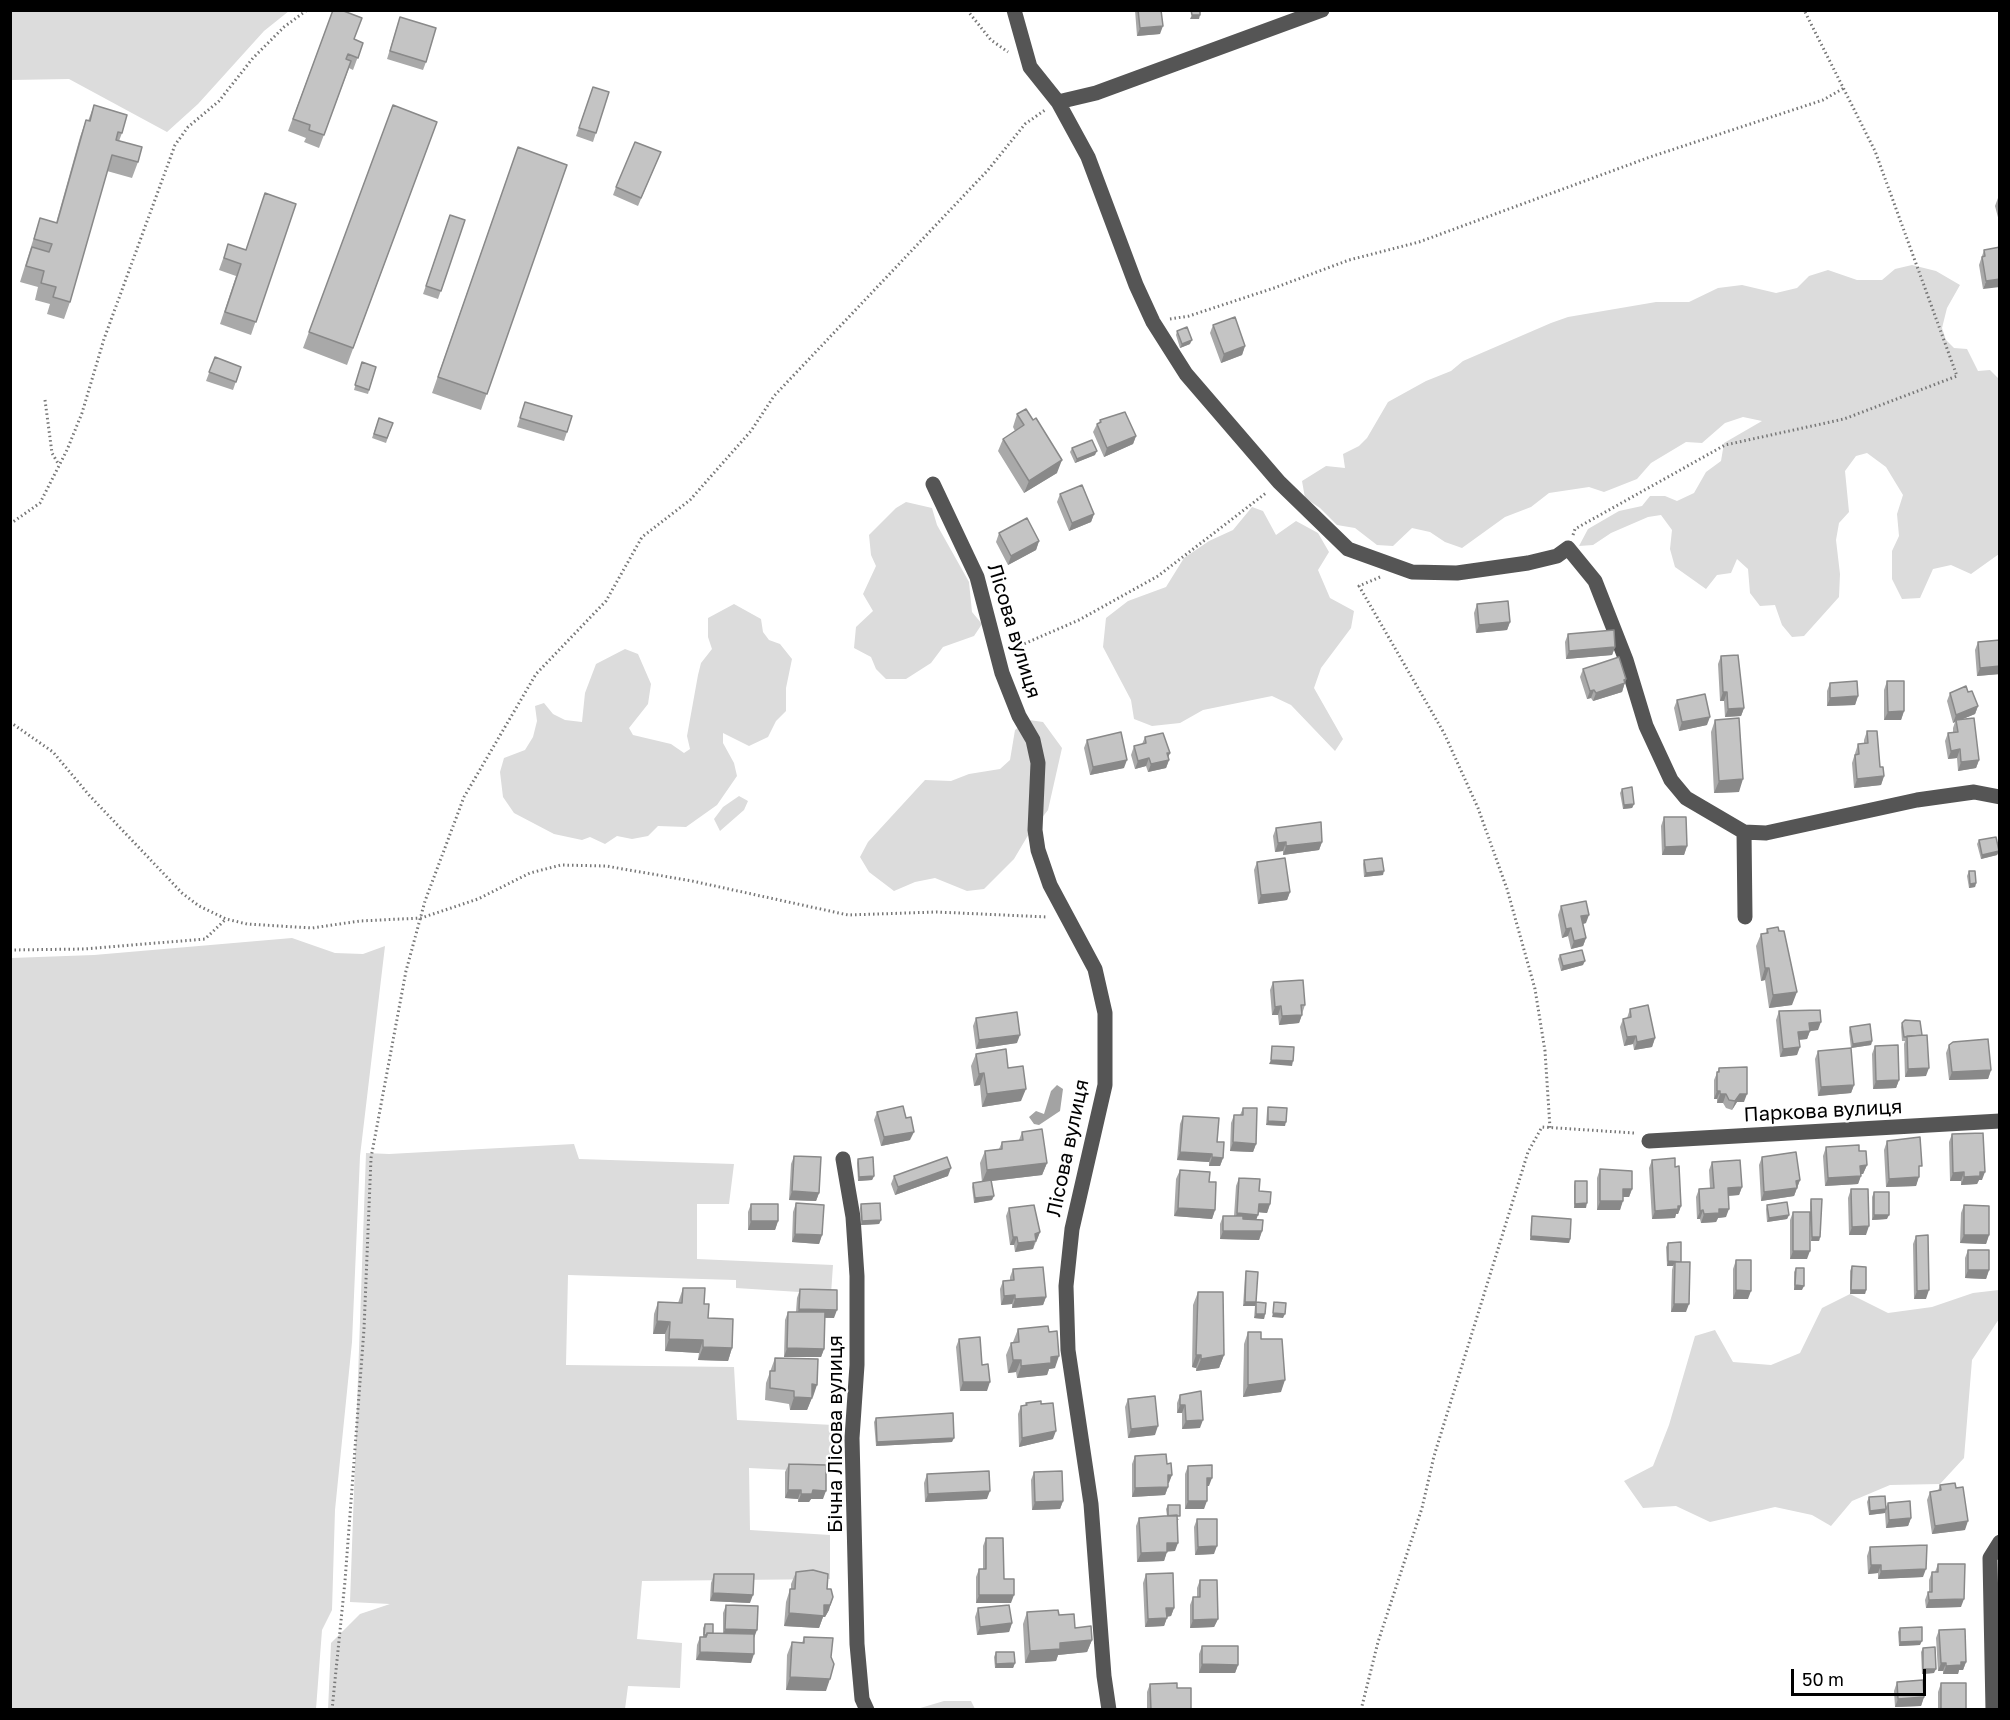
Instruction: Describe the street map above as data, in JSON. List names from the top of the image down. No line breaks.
{"streets":{"street":["Лісова вулиця","Паркова вулиця","Бічна Лісова вулиця"]},"scale_bar":"50 m"}
